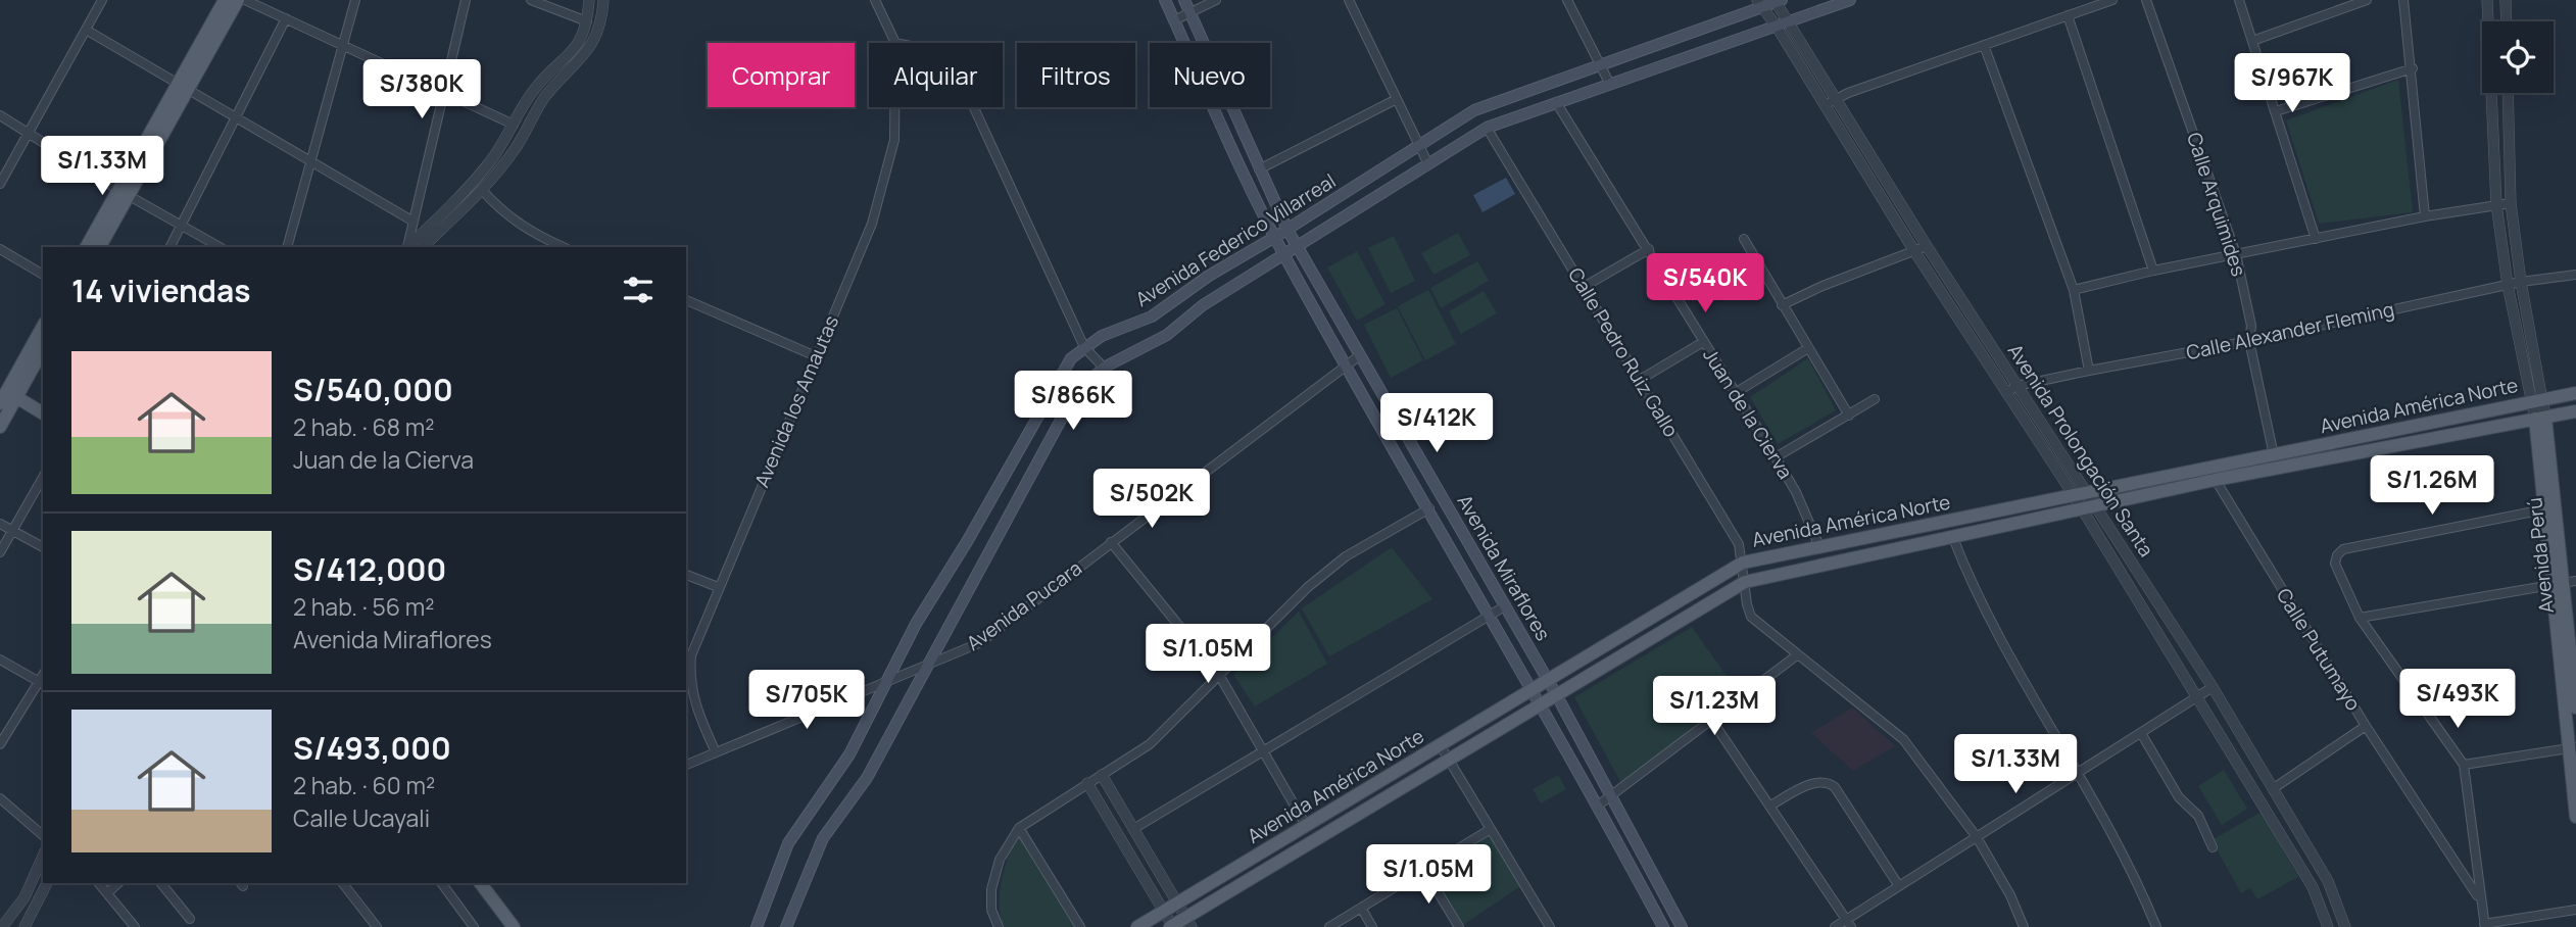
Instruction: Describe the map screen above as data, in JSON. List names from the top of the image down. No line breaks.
{"streets":{"main road":["Avenida Federico Villarreal","Avenida América Norte","Avenida Perú","Avenida Miraflores"],"street":["Calle Arquimides","Calle Alexander Fleming","Calle Pedro Ruiz Gallo","Avenida los Amautas","Juan de la Cierva","Avenida Prolongación Santa","Avenida Pucara","Calle Putumayo"]},"crossings":[["Calle Arquimides","Calle Alexander Fleming"],["Calle Arquimides","Avenida América Norte"],["Avenida Federico Villarreal","Calle Pedro Ruiz Gallo"],["Avenida Federico Villarreal","Juan de la Cierva"],["Avenida Federico Villarreal","Avenida Prolongación Santa"],["Avenida Federico Villarreal","Avenida Miraflores"],["Avenida Federico Villarreal","Avenida Pucara"],["Calle Alexander Fleming","Avenida Prolongación Santa"],["Calle Pedro Ruiz Gallo","Avenida América Norte"],["Avenida los Amautas","Avenida Pucara"],["Avenida América Norte","Juan de la Cierva"],["Avenida América Norte","Avenida Prolongación Santa"],["Avenida América Norte","Avenida Perú"],["Avenida América Norte","Avenida Miraflores"],["Avenida América Norte","Calle Putumayo"],["Avenida Miraflores","Avenida Pucara"]],"page":{"chip":["Comprar","Alquilar","Filtros","Nuevo"],"price":["S/967K","S/380K","S/1.33M","S/540K","S/866K","S/412K","S/1.26M","S/502K","S/1.05M","S/493K","S/705K","S/1.23M","S/1.33M","S/1.05M"],"heading":"14 viviendas","list":[{"name":"S/540,000","note":"2 hab. · 68 m² · Juan de la Cierva"},{"name":"S/412,000","note":"2 hab. · 56 m² · Avenida Miraflores"},{"name":"S/493,000","note":"2 hab. · 60 m² · Calle Ucayali"}]}}
